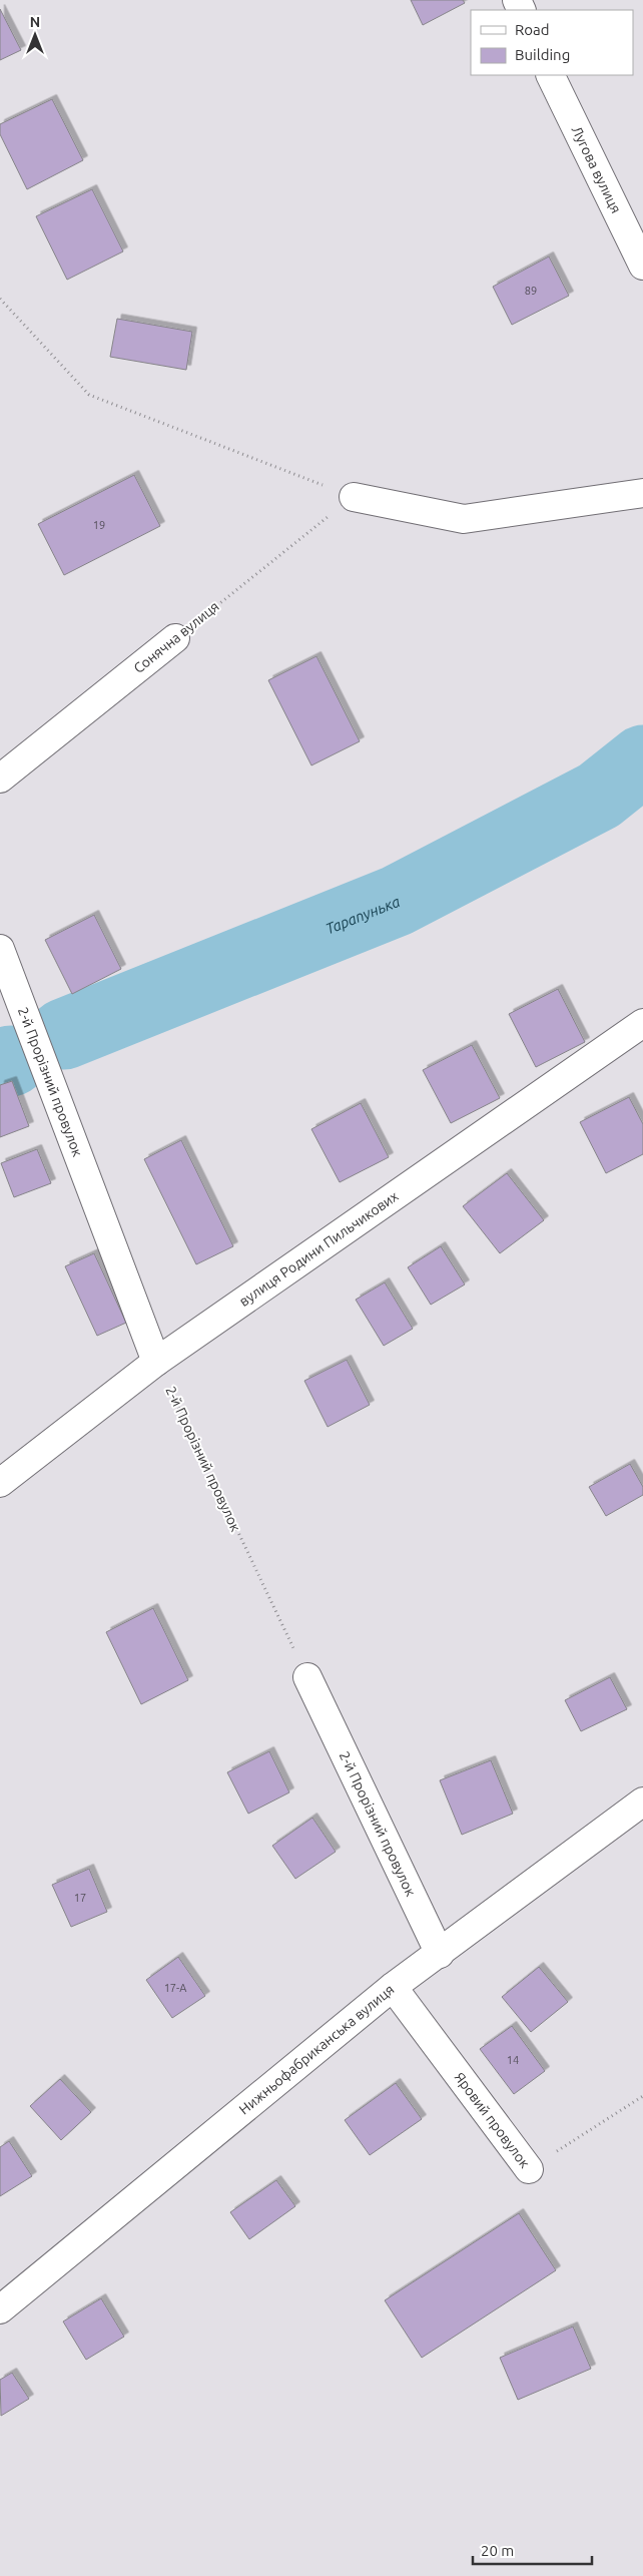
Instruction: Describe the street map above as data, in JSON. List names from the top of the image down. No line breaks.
{"streets":{"street":["Лугова вулиця","Сонячна вулиця","2-й Прорізний провулок","вулиця Родини Пильчикових","Нижньофабриканська вулиця","Яровий провулок"]},"crossings":[["2-й Прорізний провулок","вулиця Родини Пильчикових"],["2-й Прорізний провулок","Нижньофабриканська вулиця"],["Нижньофабриканська вулиця","Яровий провулок"]],"water":["Тарапунька"],"house_numbers":["89","19","17","17-А","14"],"legend":["Road","Building"],"scale_bar":"20 m","north":"top"}
